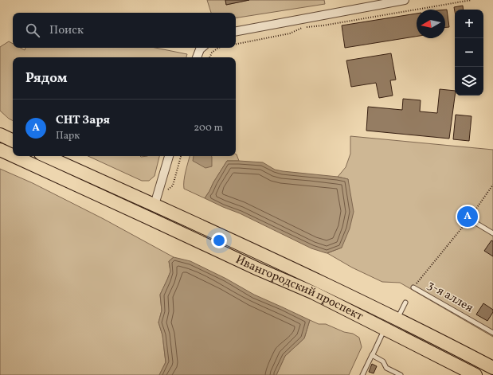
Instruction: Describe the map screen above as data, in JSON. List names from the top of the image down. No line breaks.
{"streets":{"highway":["Ивангородский проспект"],"lane":["3-я аллея"]},"north":"left","page":{"map_buttons":["+","−"],"search":"Поиск","heading":"Рядом","list":[{"mark":"A","name":"СНТ Заря","note":"Парк","value":"200 m"}],"pins":"A"}}
